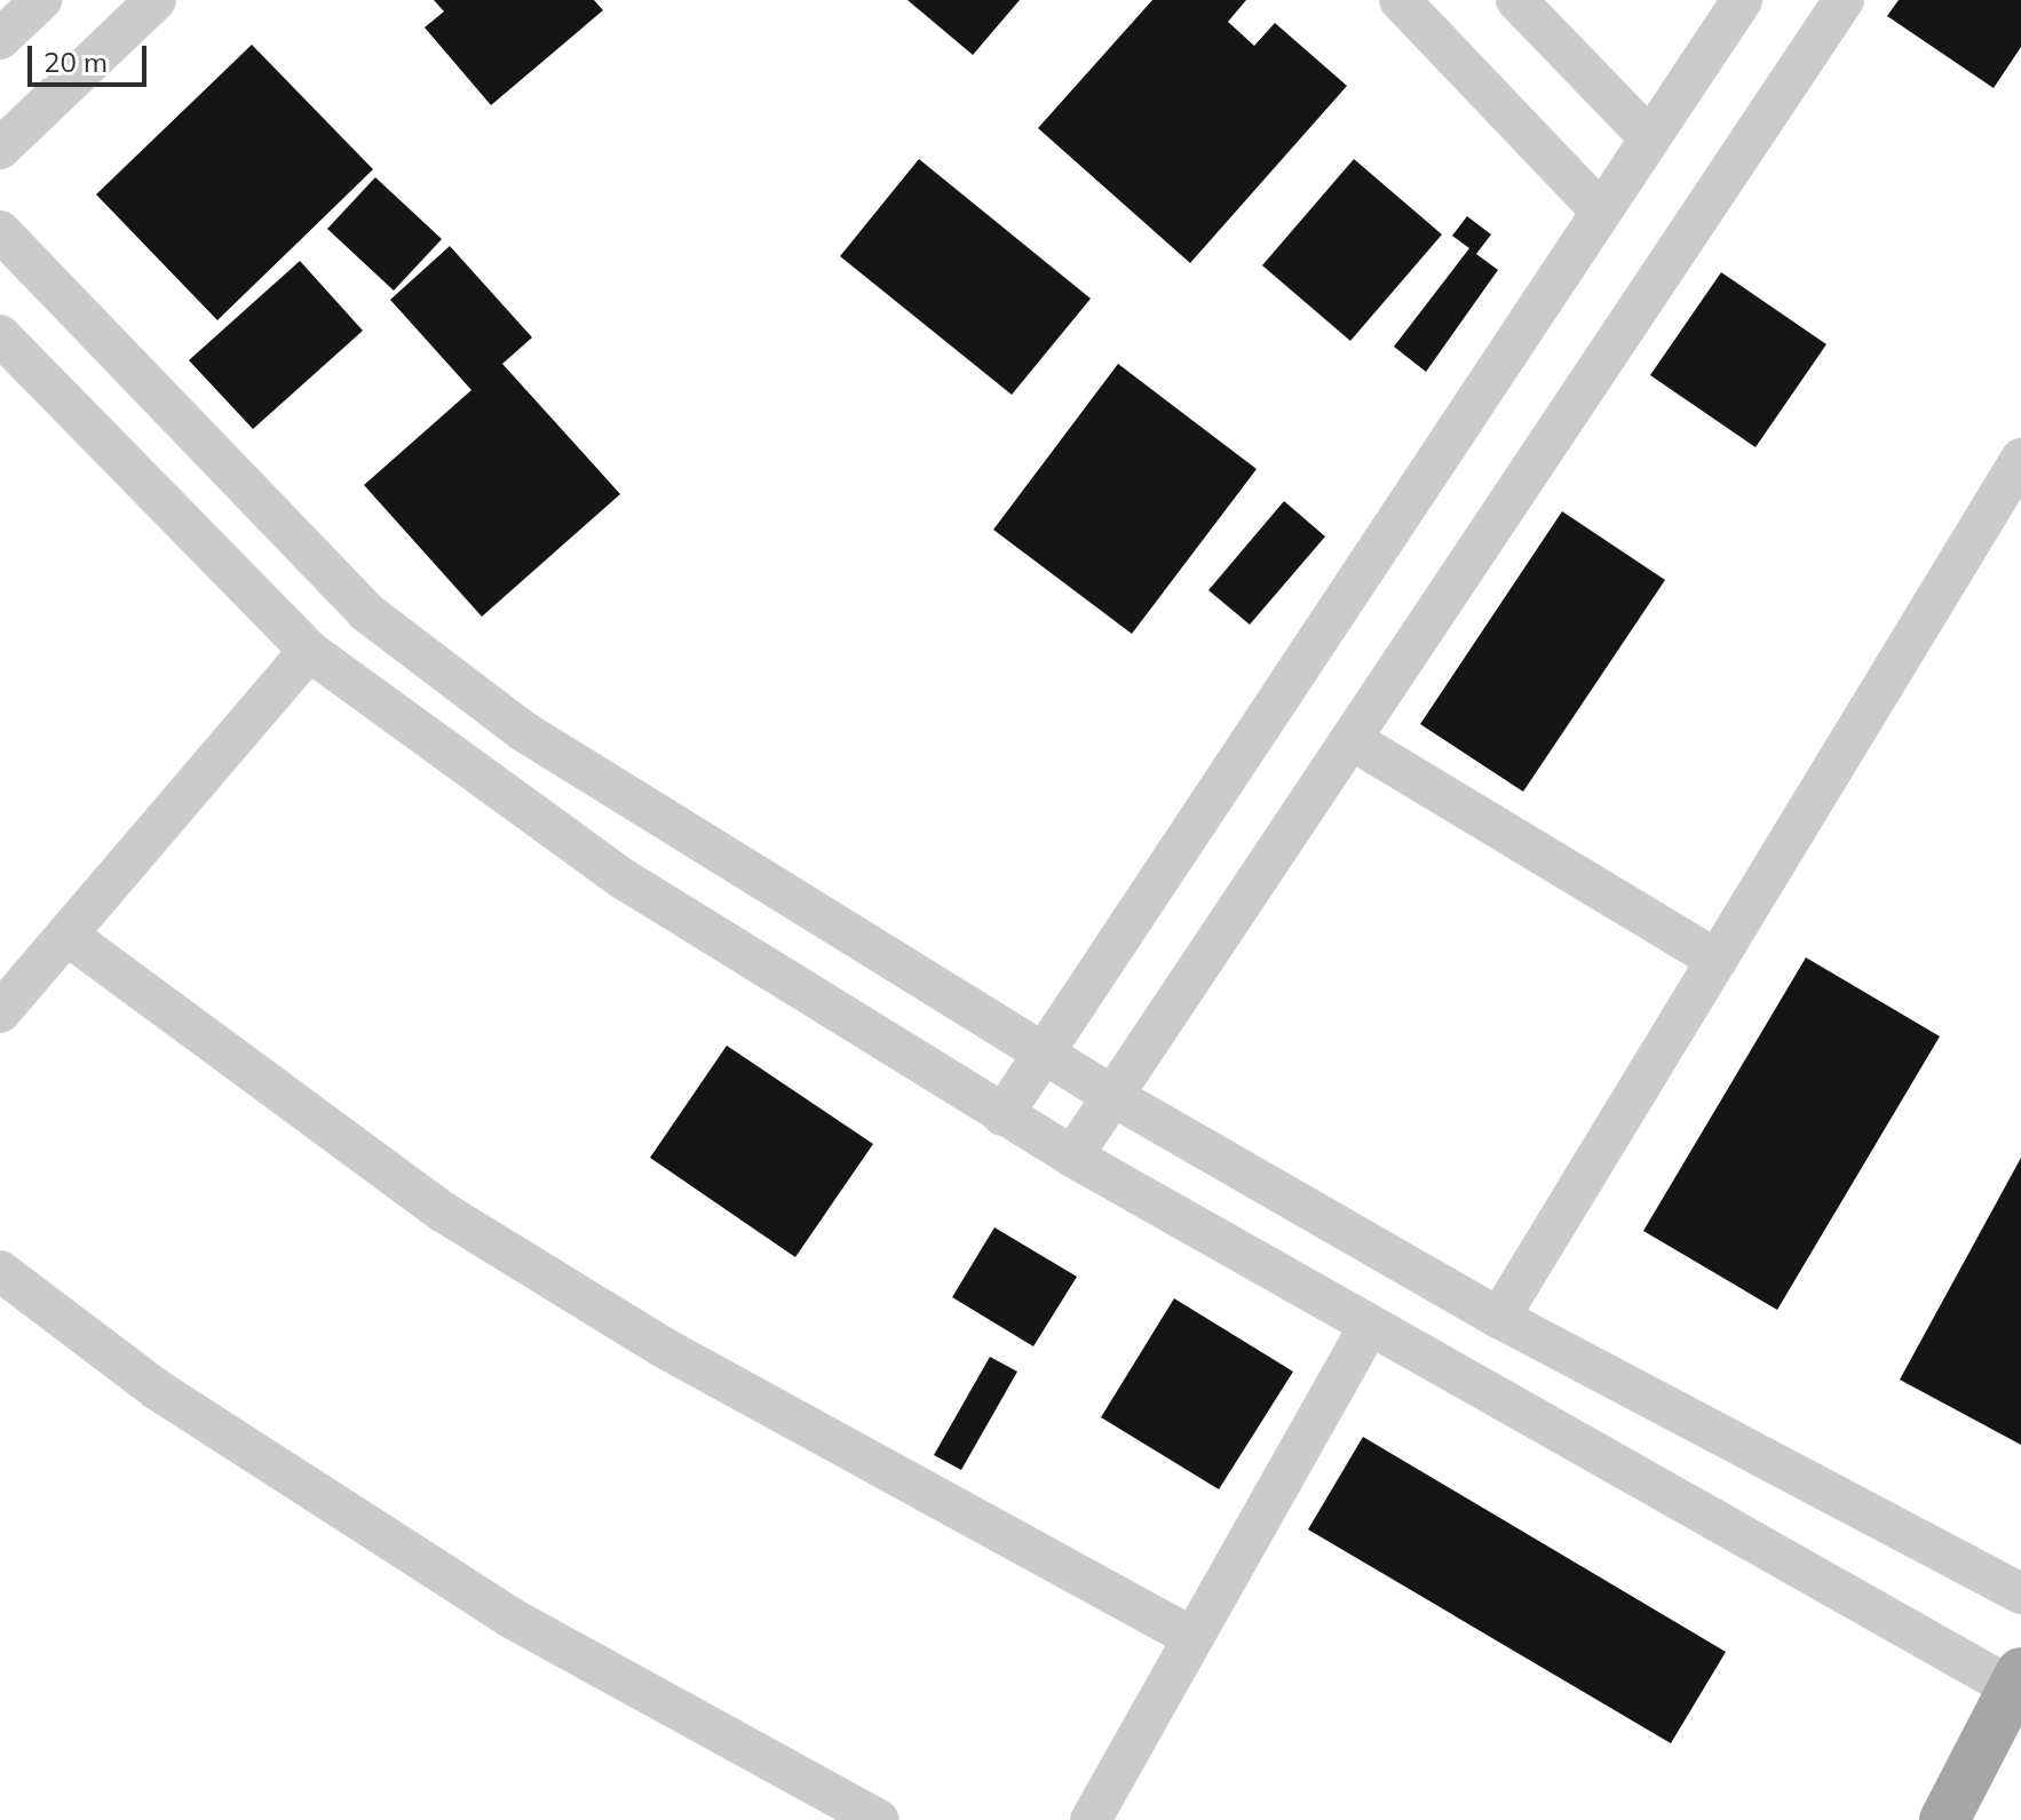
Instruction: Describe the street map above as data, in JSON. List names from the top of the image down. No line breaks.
{"scale_bar":"20 m"}
